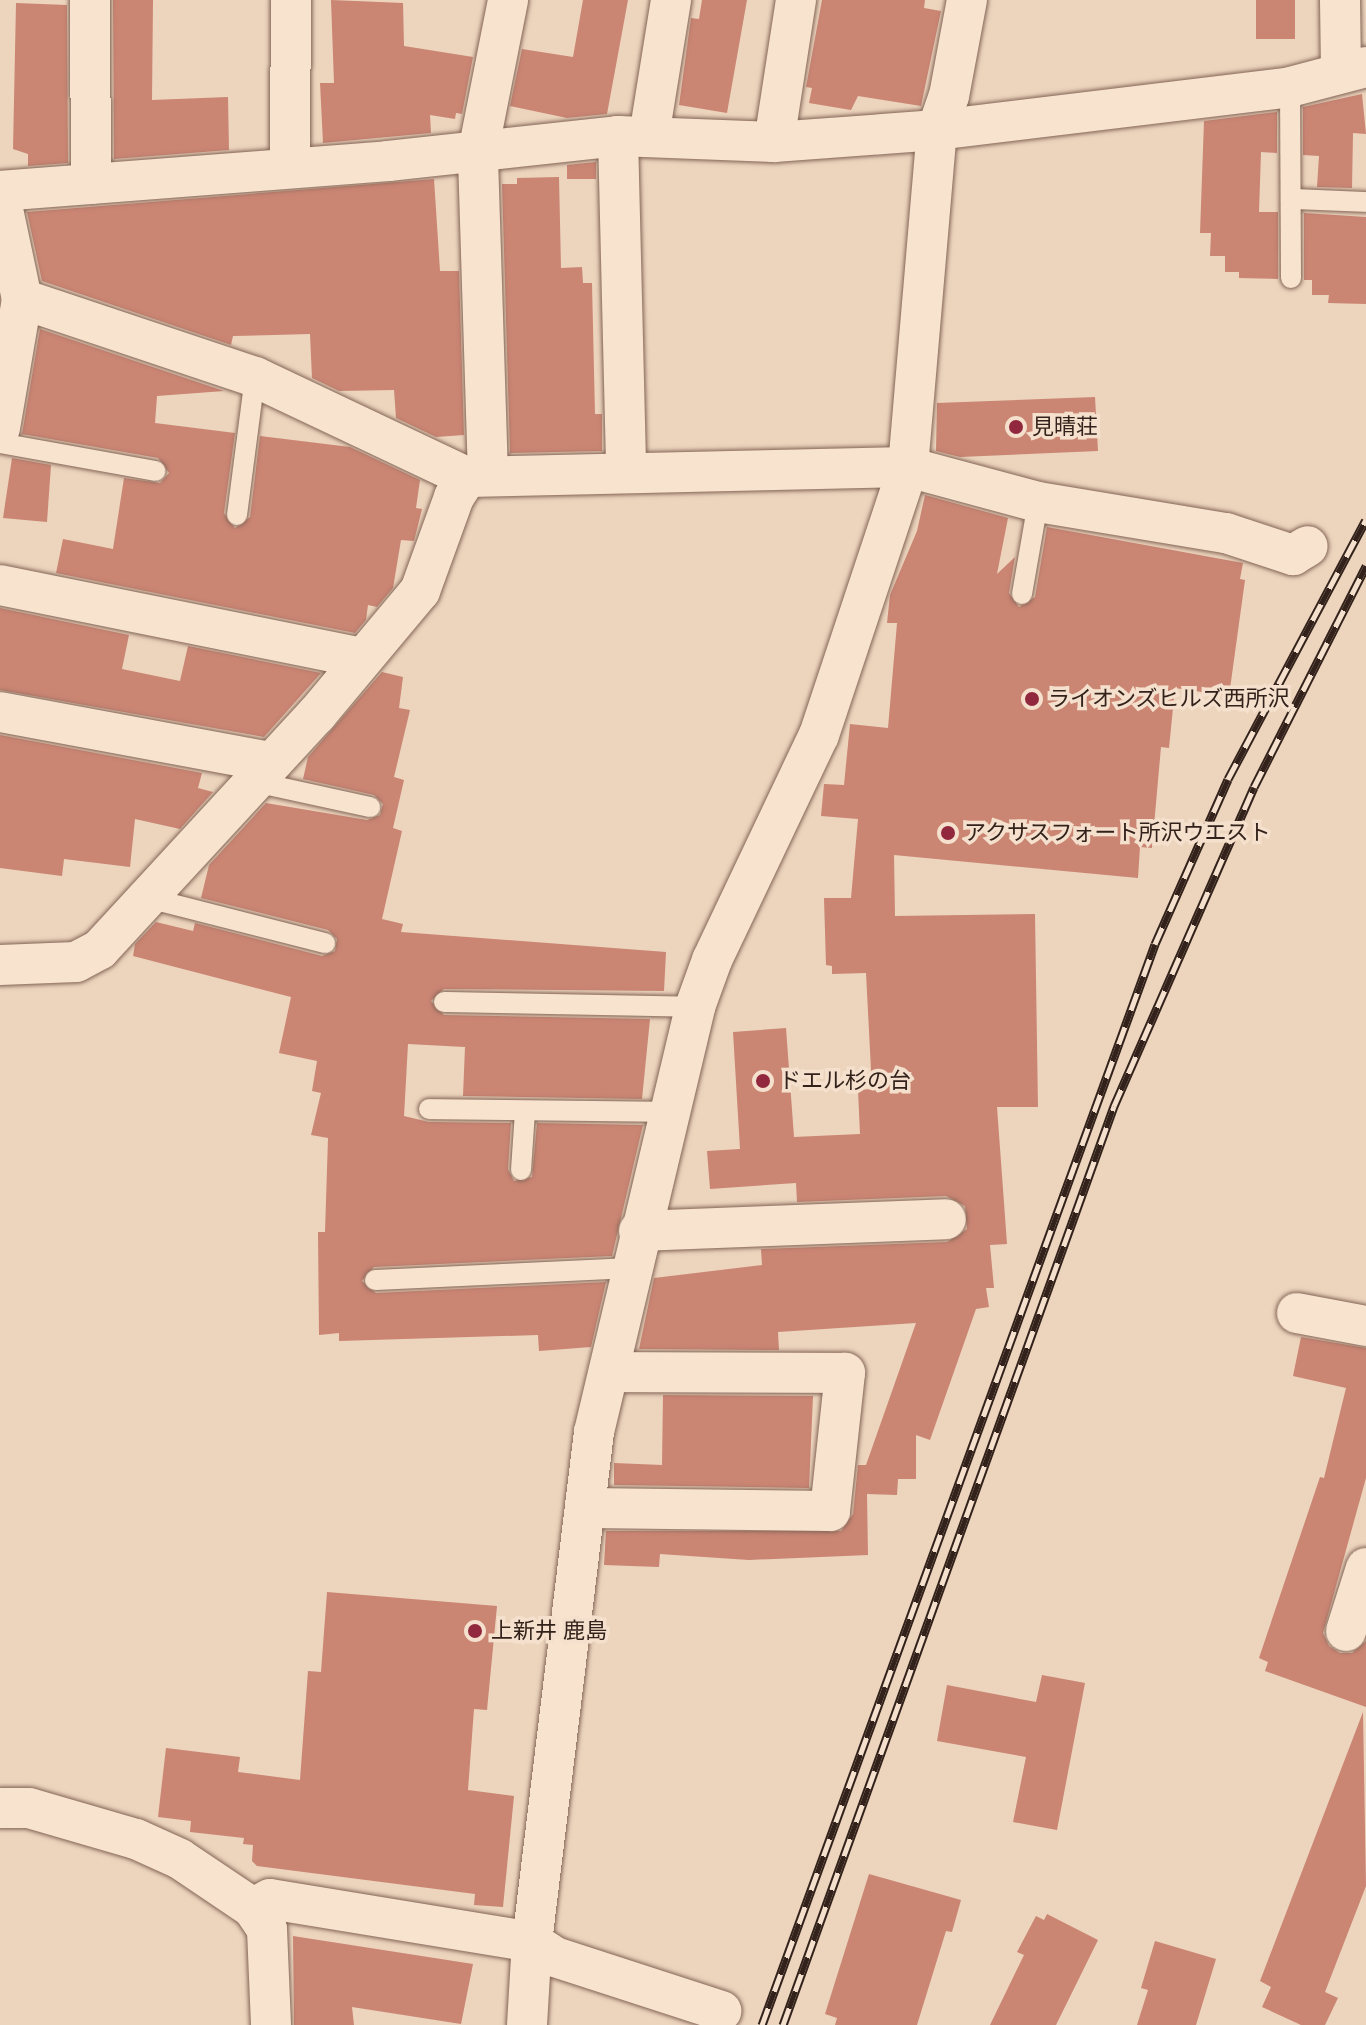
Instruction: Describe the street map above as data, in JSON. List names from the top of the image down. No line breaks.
{"places":["見晴荘","ライオンズヒルズ西所沢","アクサスフォート所沢ウエスト","ドエル杉の台","上新井 鹿島"]}
